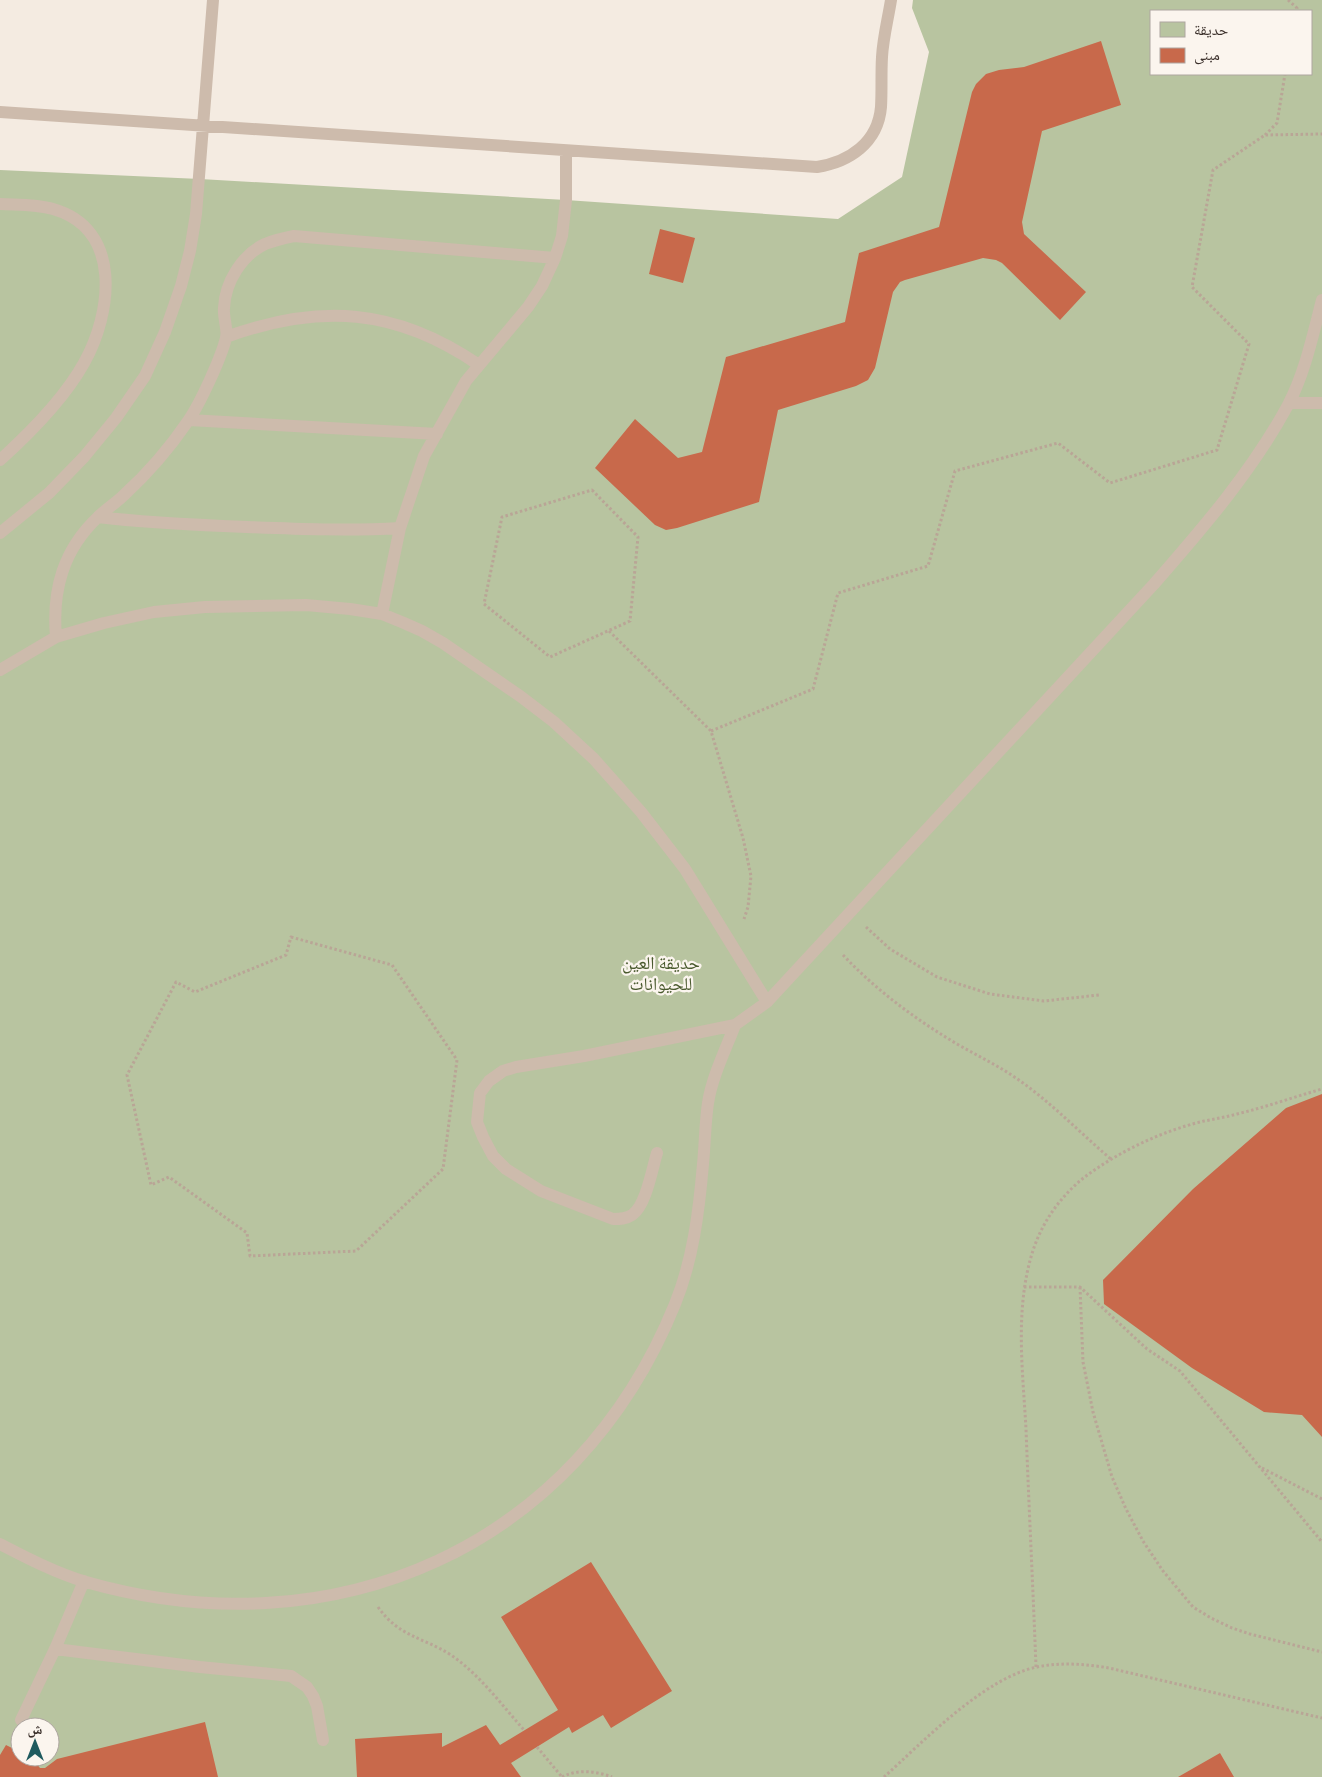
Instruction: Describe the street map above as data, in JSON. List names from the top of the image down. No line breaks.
{"parks":["حديقة العين للحيوانات"],"legend":["حديقة","مبنى"],"north":"top"}
